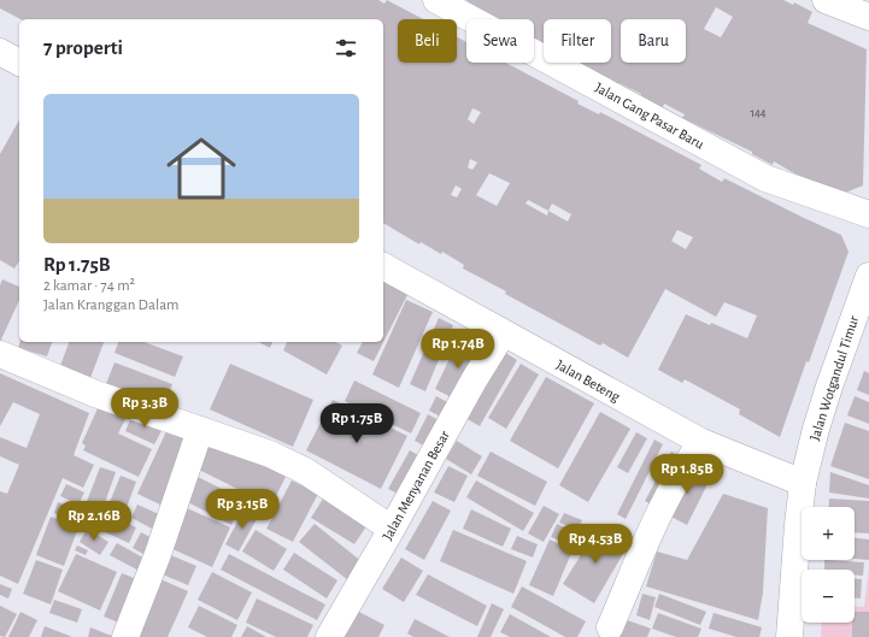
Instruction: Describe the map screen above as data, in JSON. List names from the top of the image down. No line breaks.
{"streets":{"street":["Jalan Gang Pasar Baru","Jalan Wotgandul Timur","Jalan Beteng","Jalan Menyanan Besar"]},"crossings":[["Jalan Wotgandul Timur","Jalan Beteng"],["Jalan Beteng","Jalan Menyanan Besar"]],"house_numbers":["144"],"page":{"chip":["Beli","Sewa","Filter","Baru"],"heading":"7 properti","list":[{"name":"Rp 1.75B","note":"2 kamar · 74 m² · Jalan Kranggan Dalam"}],"price":["Rp 1.74B","Rp 3.3B","Rp 1.75B","Rp 1.85B","Rp 3.15B","Rp 2.16B","Rp 4.53B"],"map_buttons":["+","−"]}}
